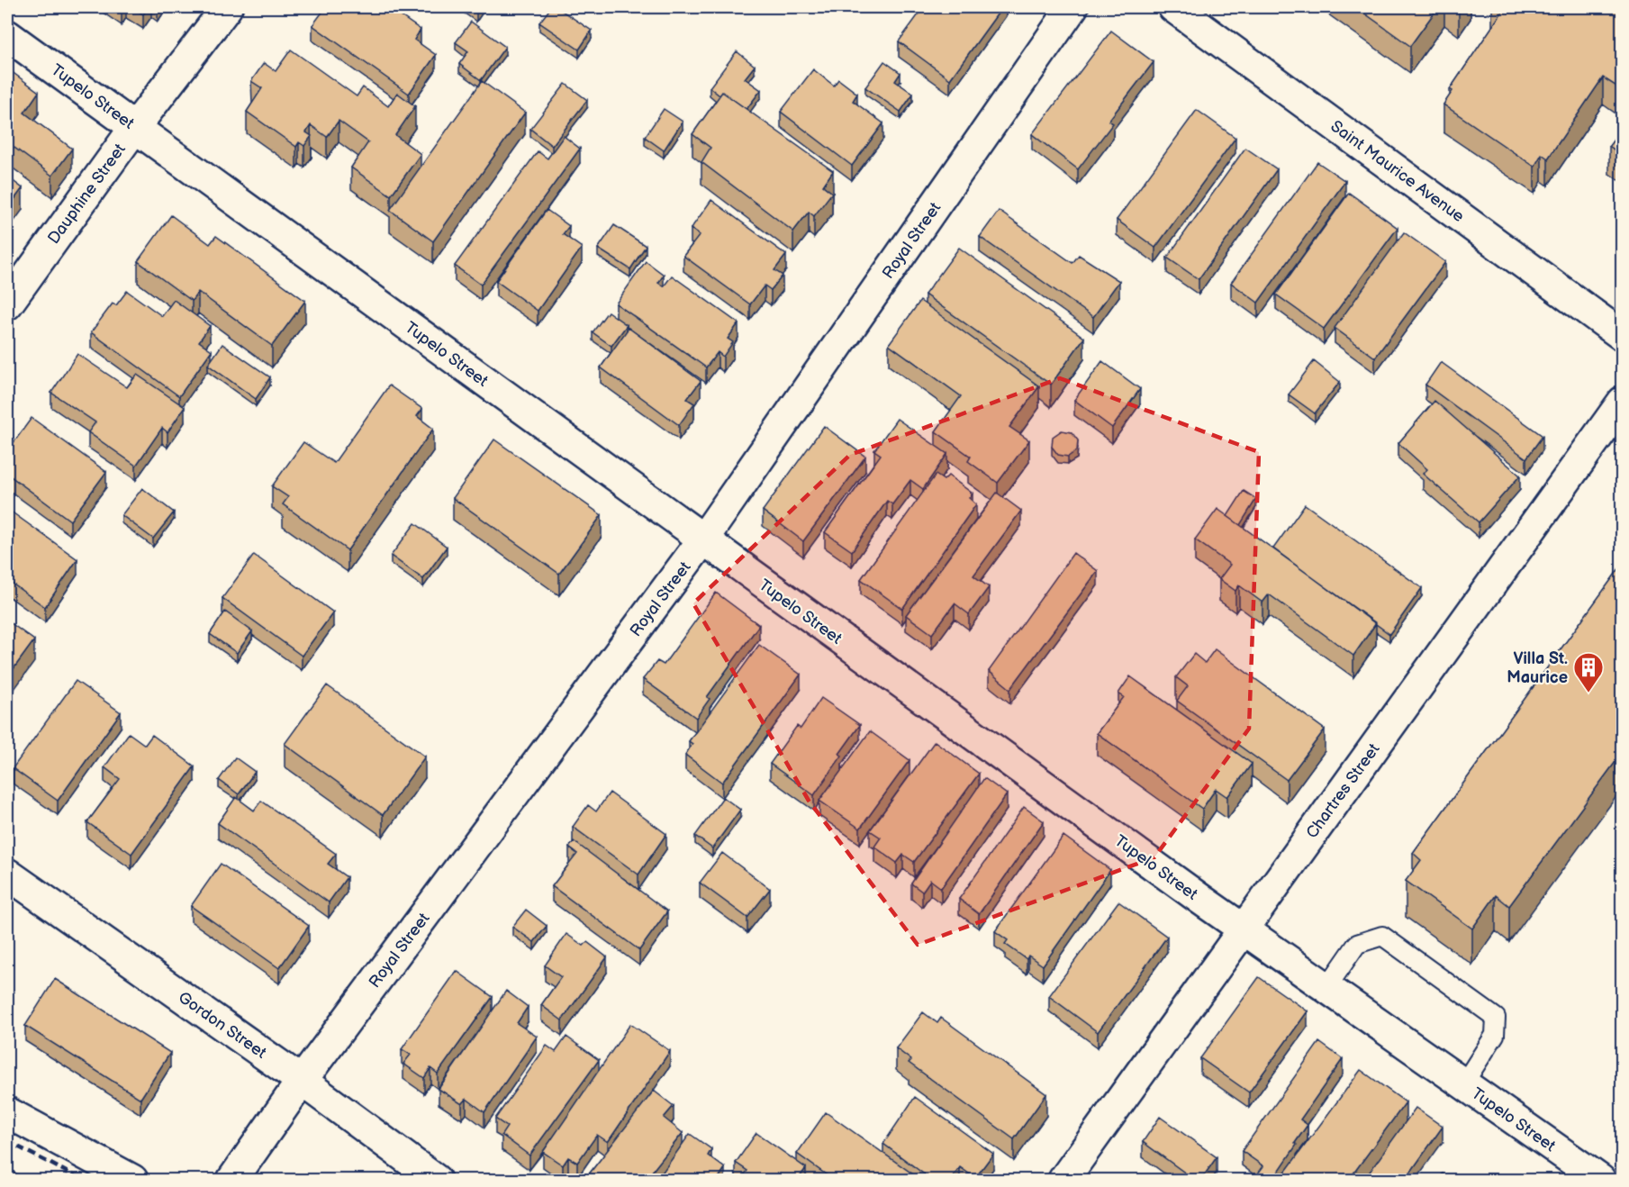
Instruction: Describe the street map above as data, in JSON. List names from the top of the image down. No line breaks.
{"streets":{"street":["Tupelo Street","Saint Maurice Avenue","Dauphine Street","Royal Street","Chartres Street","Gordon Street"]},"crossings":[["Tupelo Street","Dauphine Street"],["Tupelo Street","Royal Street"],["Tupelo Street","Chartres Street"],["Royal Street","Gordon Street"]],"places":{"building":["Villa St. Maurice"]}}
